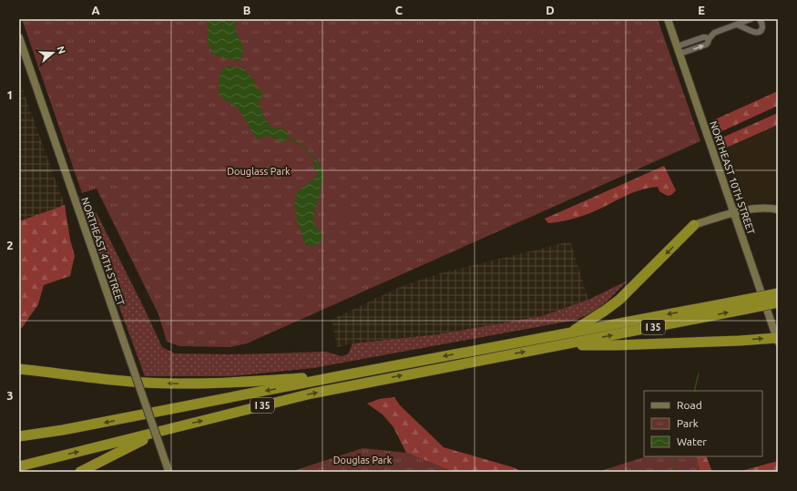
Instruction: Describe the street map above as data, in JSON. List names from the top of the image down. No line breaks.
{"streets":{"highway":["I 35"],"street":["NORTHEAST 10TH STREET","NORTHEAST 4TH STREET"]},"parks":["Douglass Park","Douglas Park"],"legend":["Road","Park","Water"],"north":"right","grid":{"columns":["A","B","C","D","E"],"rows":["1","2","3"]}}
